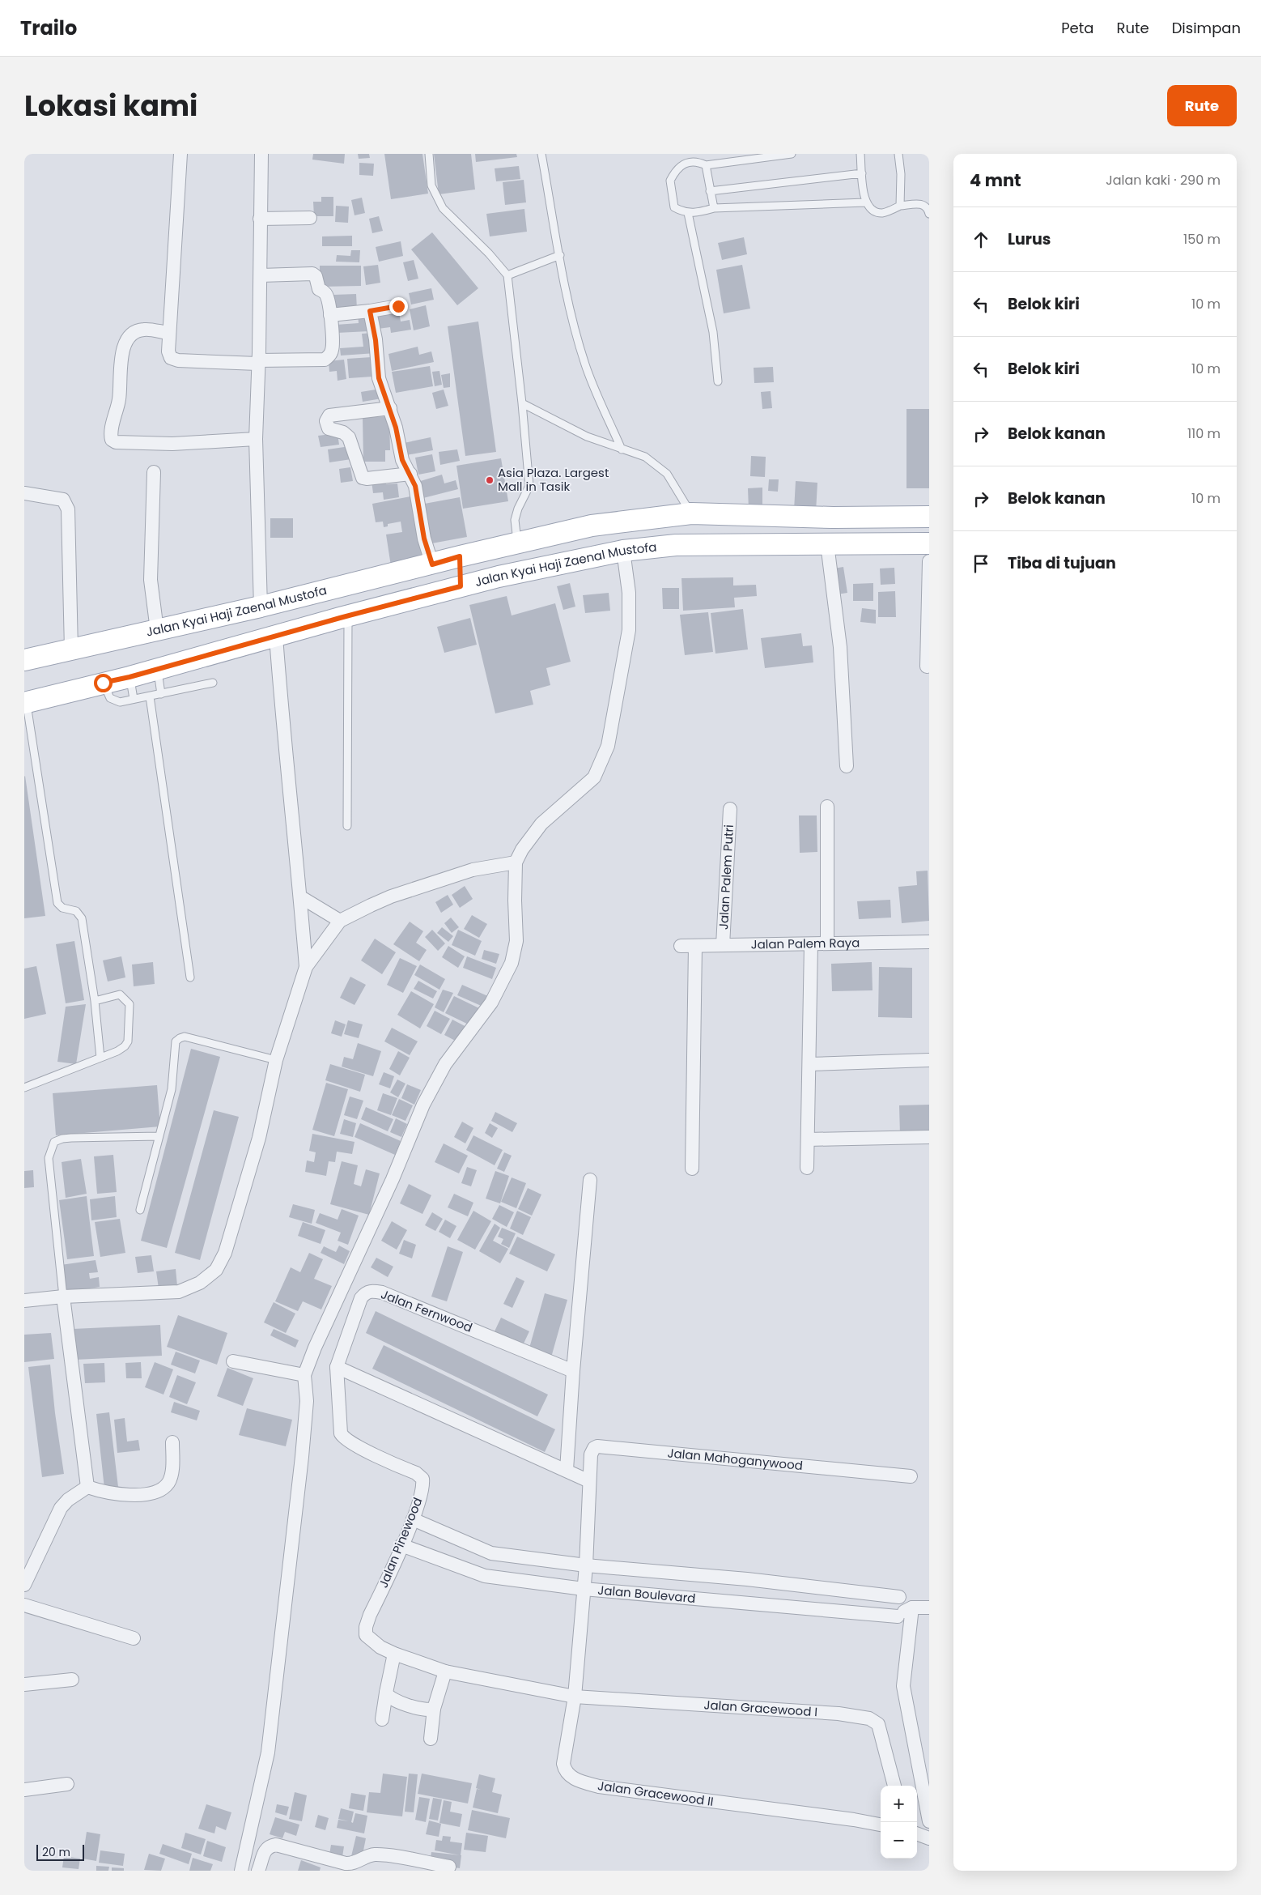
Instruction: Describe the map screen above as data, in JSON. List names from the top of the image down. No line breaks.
{"streets":{"main road":["Jalan Kyai Haji Zaenal Mustofa"],"street":["Jalan Palem Putri","Jalan Palem Raya","Jalan Fernwood","Jalan Mahoganywood","Jalan Pinewood","Jalan Boulevard","Jalan Gracewood I","Jalan Gracewood II"]},"crossings":[["Jalan Palem Putri","Jalan Palem Raya"],["Jalan Fernwood","Jalan Pinewood"],["Jalan Mahoganywood","Jalan Boulevard"],["Jalan Mahoganywood","Jalan Gracewood II"],["Jalan Pinewood","Jalan Boulevard"],["Jalan Pinewood","Jalan Gracewood I"],["Jalan Pinewood","Jalan Gracewood II"],["Jalan Boulevard","Jalan Gracewood II"],["Jalan Gracewood I","Jalan Gracewood II"]],"places":["Asia Plaza. Largest Mall in Tasik"],"scale_bar":"20 m","page":{"header":"Trailo","nav":["Peta","Rute","Disimpan"],"title":"Lokasi kami","buttons":"Rute","heading":["4 mnt","Jalan kaki · 290 m"],"list":[["Lurus","150 m"],["Belok kiri","10 m"],["Belok kiri","10 m"],["Belok kanan","110 m"],["Belok kanan","10 m"],"Tiba di tujuan"],"map_buttons":["+","−"],"scale":"20 m"}}
